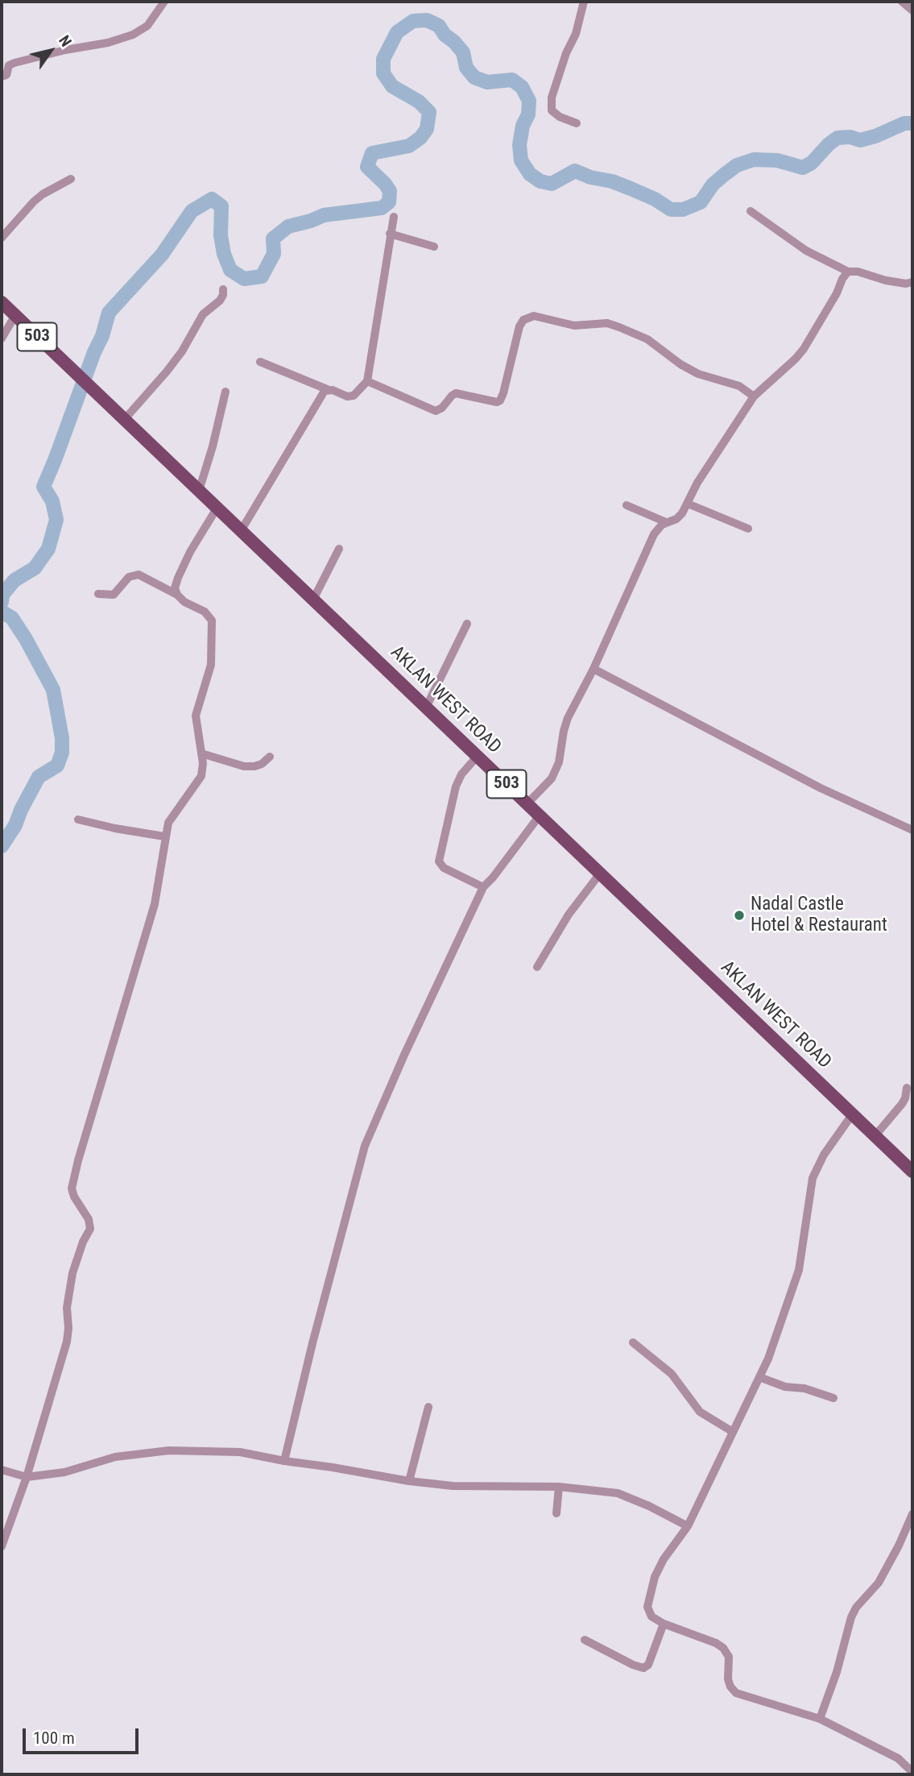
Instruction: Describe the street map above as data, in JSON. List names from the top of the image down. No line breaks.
{"streets":{"main road":["503","AKLAN WEST ROAD"]},"places":["Nadal Castle Hotel & Restaurant"],"scale_bar":"100 m","north":"top right"}
